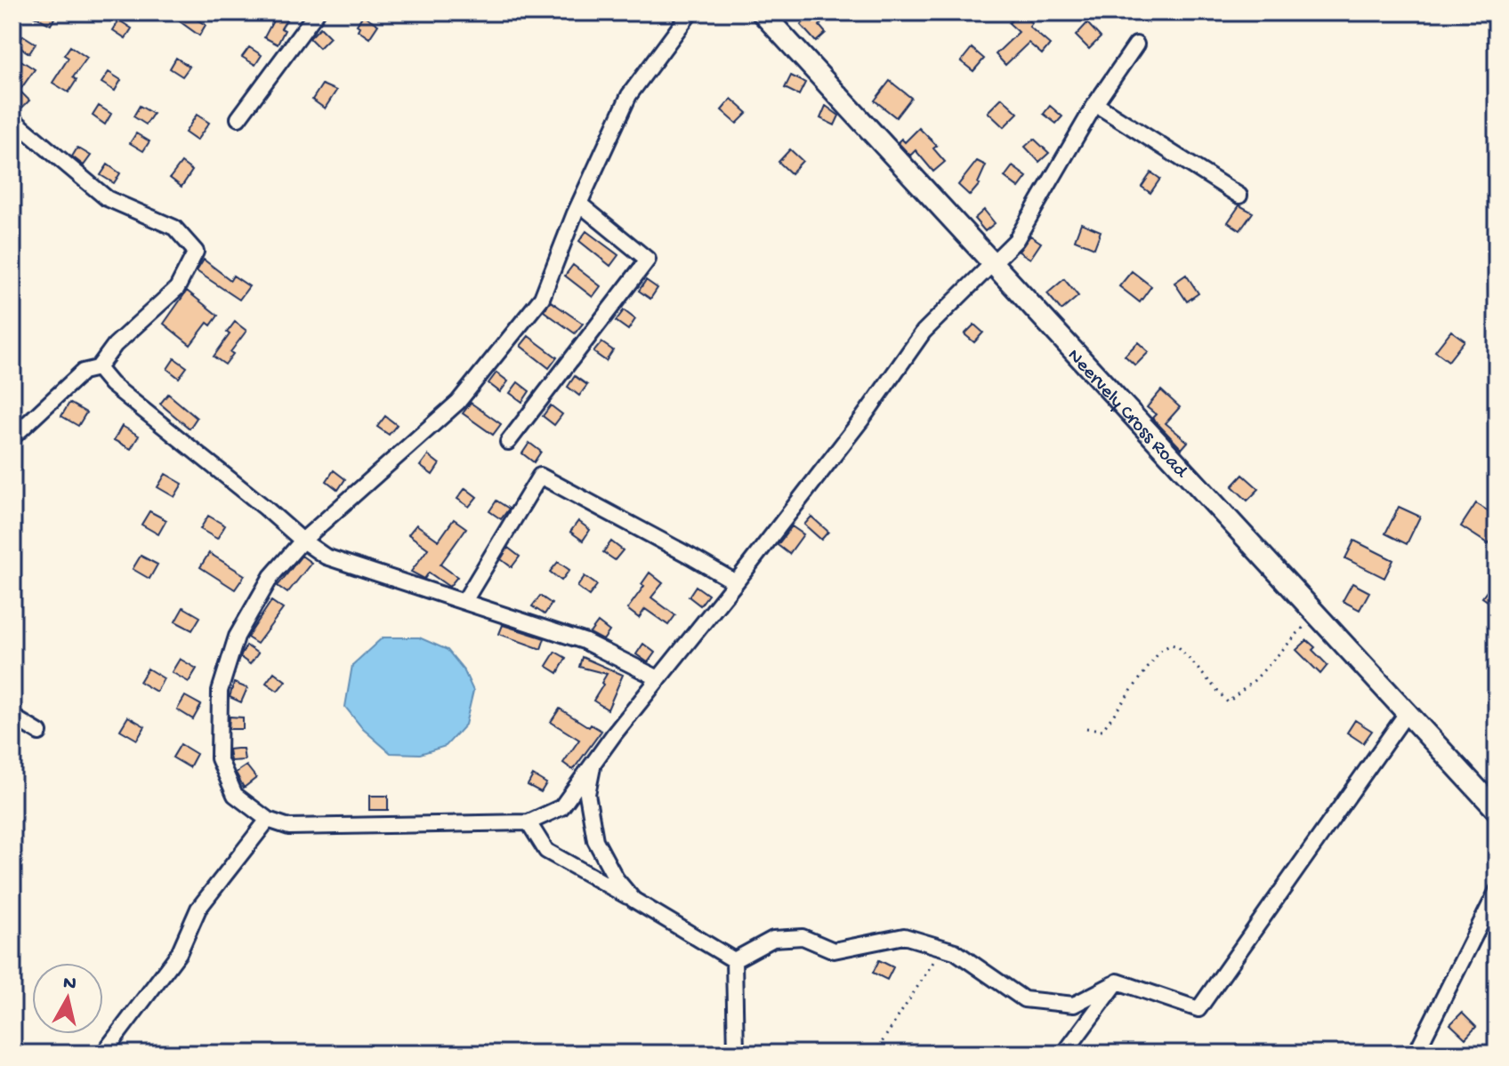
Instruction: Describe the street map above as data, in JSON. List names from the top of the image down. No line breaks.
{"streets":{"street":["Neervely Cross Road"]},"north":"top"}
